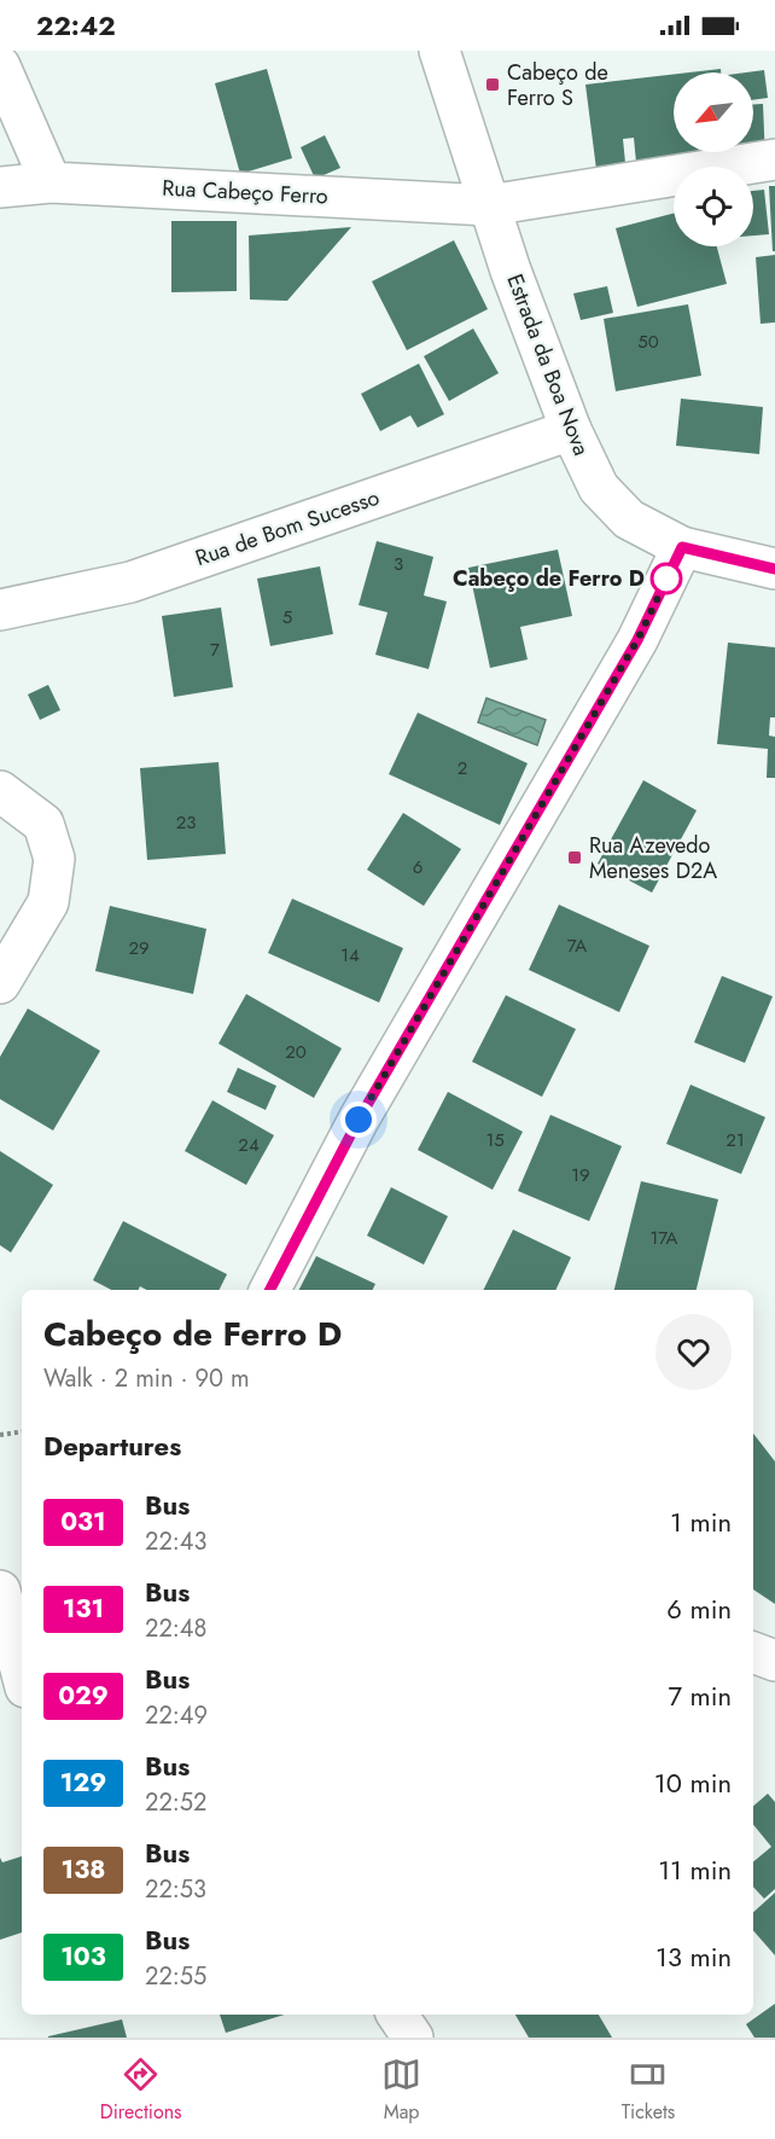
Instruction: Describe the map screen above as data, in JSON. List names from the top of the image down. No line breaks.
{"streets":{"street":["Rua Cabeço Ferro","Estrada da Boa Nova","Rua de Bom Sucesso"]},"crossings":[["Rua Cabeço Ferro","Estrada da Boa Nova"],["Estrada da Boa Nova","Rua de Bom Sucesso"]],"places":{"transit":["Cabeço de Ferro S","Rua Azevedo Meneses D2A"],"other":["Cabeço de Ferro D"]},"lines":["bus line 031"],"house_numbers":["50","3","5","7","2","23","6","7A","29","14","20","15","21","24","19","17A"],"north":"bottom left","page":{"status":"22:42","heading":[["Cabeço de Ferro D","Walk · 2 min · 90 m"],"Departures"],"list":[{"mark":"031","name":"Bus","note":"22:43","value":"1 min"},{"mark":"131","name":"Bus","note":"22:48","value":"6 min"},{"mark":"029","name":"Bus","note":"22:49","value":"7 min"},{"mark":"129","name":"Bus","note":"22:52","value":"10 min"},{"mark":"138","name":"Bus","note":"22:53","value":"11 min"},{"mark":"103","name":"Bus","note":"22:55","value":"13 min"}],"tabs":["Directions","Map","Tickets"]}}
